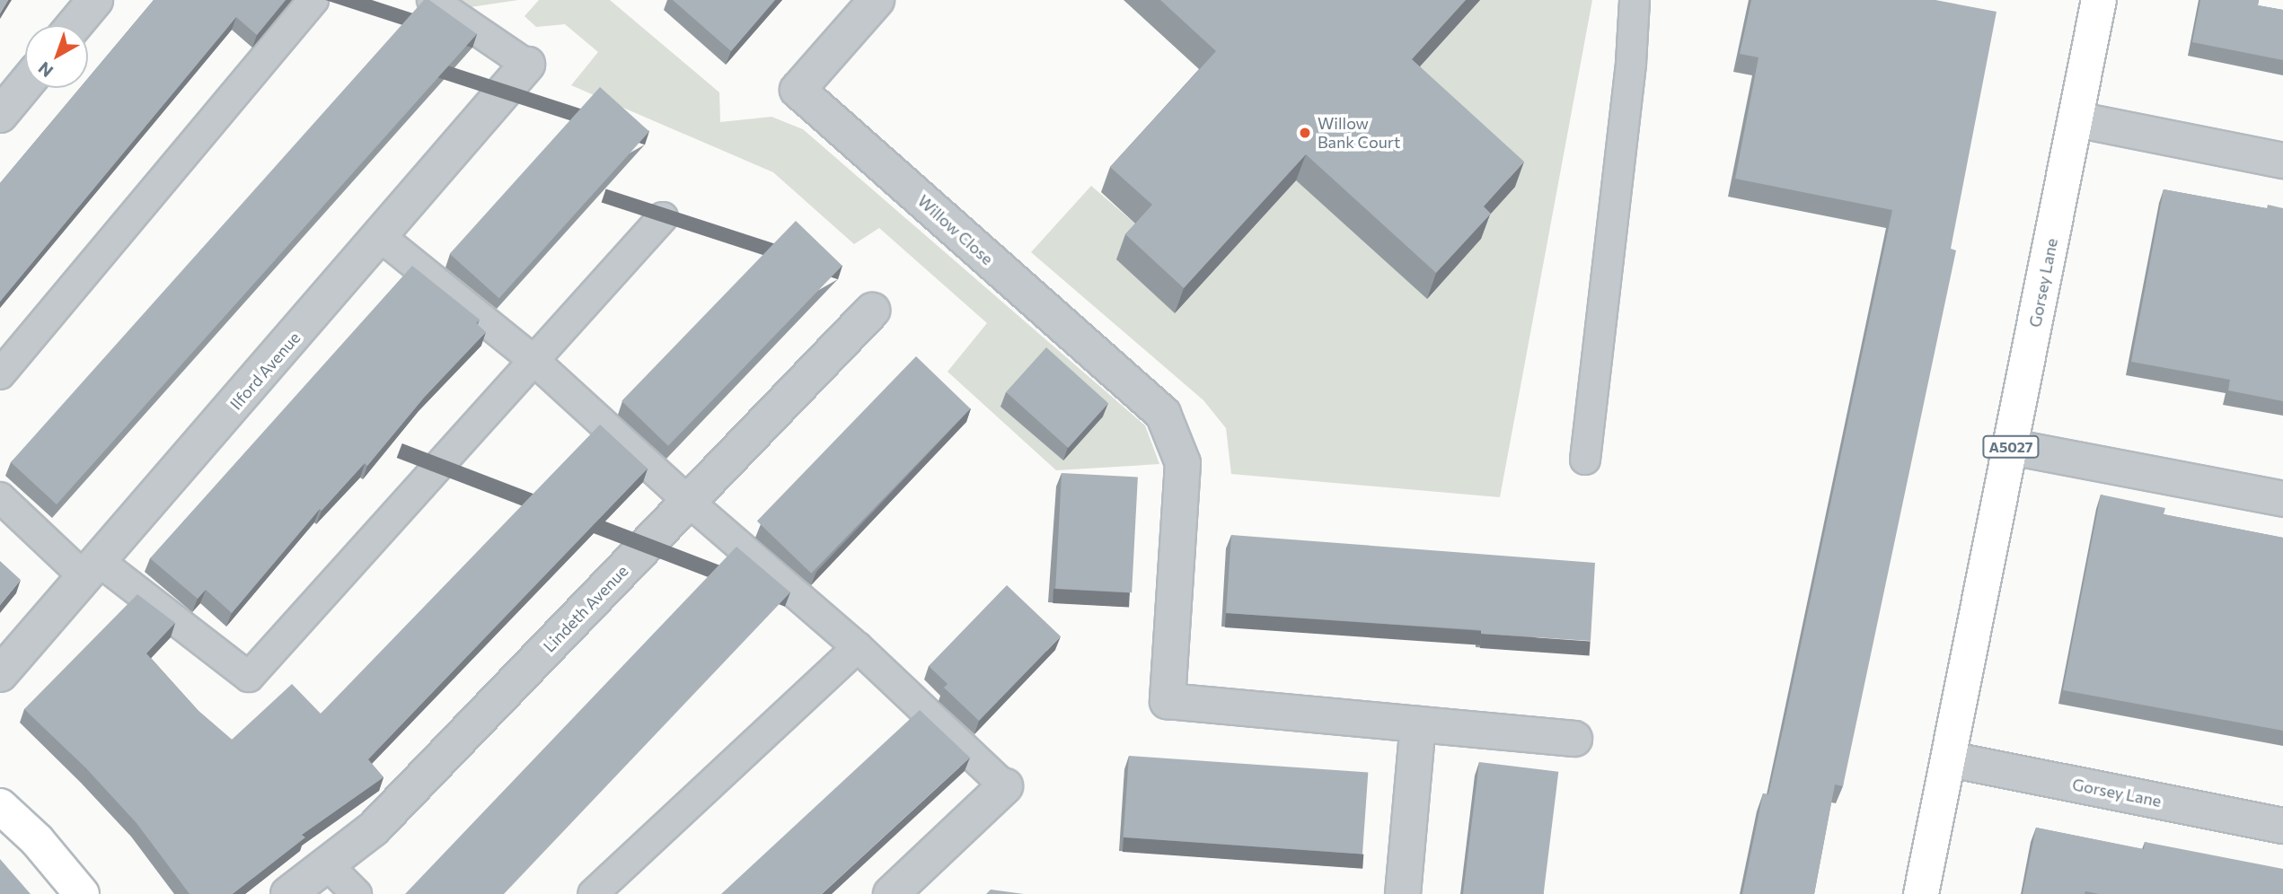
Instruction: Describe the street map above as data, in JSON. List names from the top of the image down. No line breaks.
{"streets":{"main road":["Gorsey Lane","A5027"],"street":["Willow Close","Ilford Avenue","Lindeth Avenue"]},"places":["Willow Bank Court"],"north":"bottom left"}
